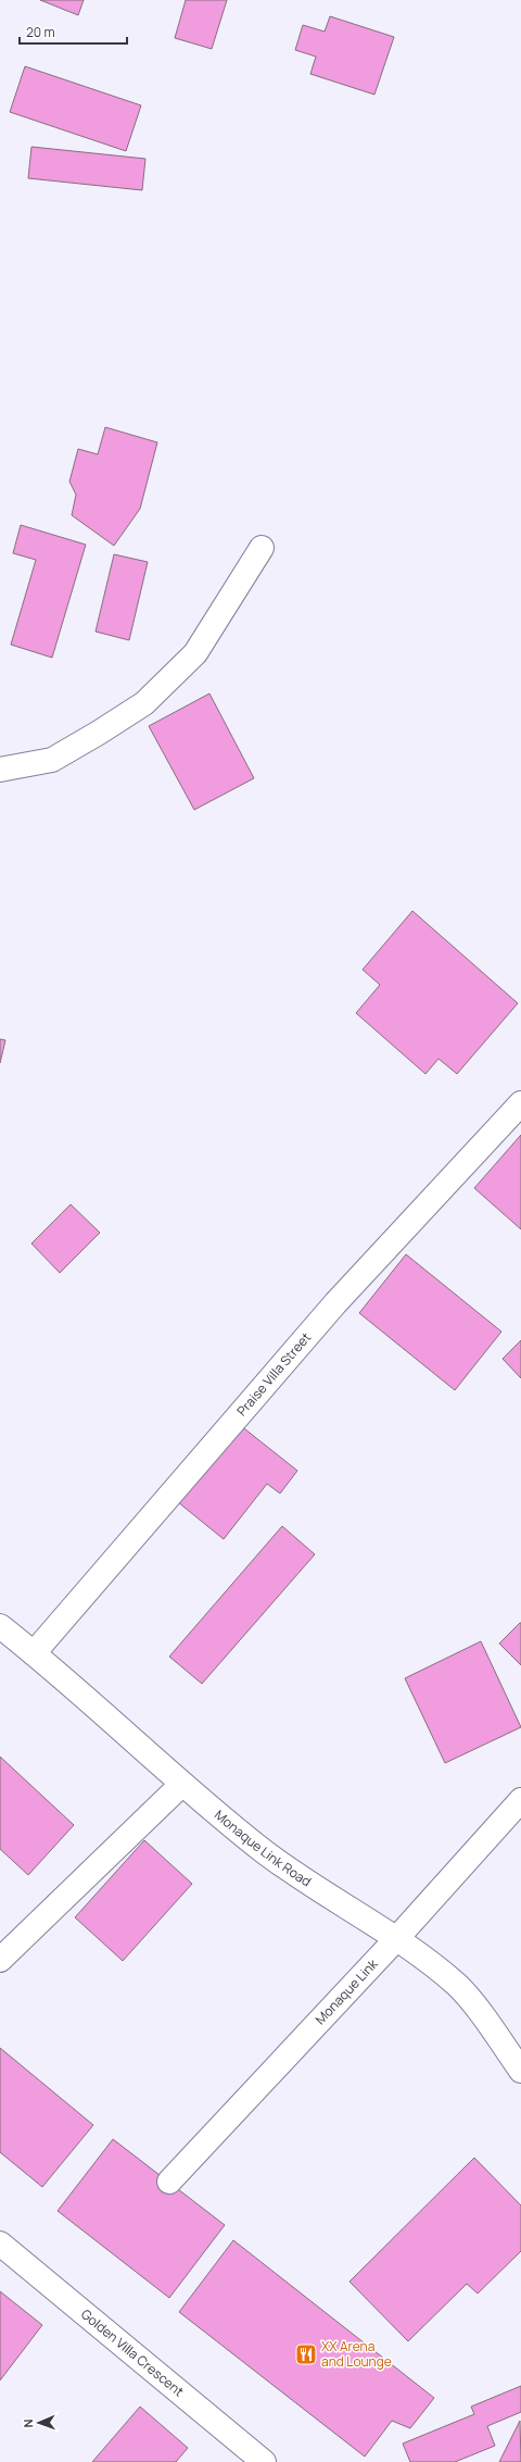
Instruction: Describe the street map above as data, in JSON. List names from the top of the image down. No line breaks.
{"streets":{"street":["Praise Villa Street","Monaque Link Road","Monaque Link","Golden Villa Crescent"]},"crossings":[["Praise Villa Street","Monaque Link Road"],["Monaque Link Road","Monaque Link"]],"places":{"restaurant":["XX Arena and Lounge"]},"scale_bar":"20 m","north":"left"}
